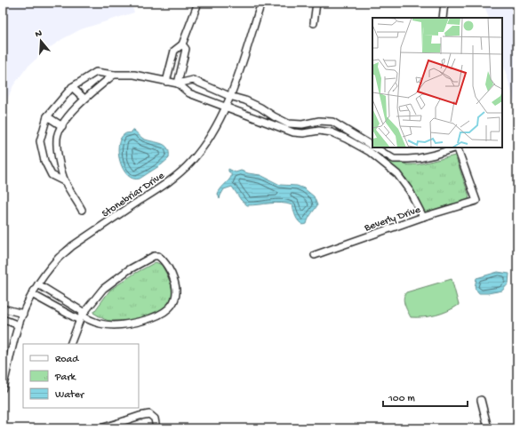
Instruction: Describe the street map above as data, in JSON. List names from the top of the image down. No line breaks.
{"streets":{"street":["Stonebriar Drive","Beverly Drive"]},"legend":["Road","Park","Water"],"scale_bar":"100 m","north":"top"}
